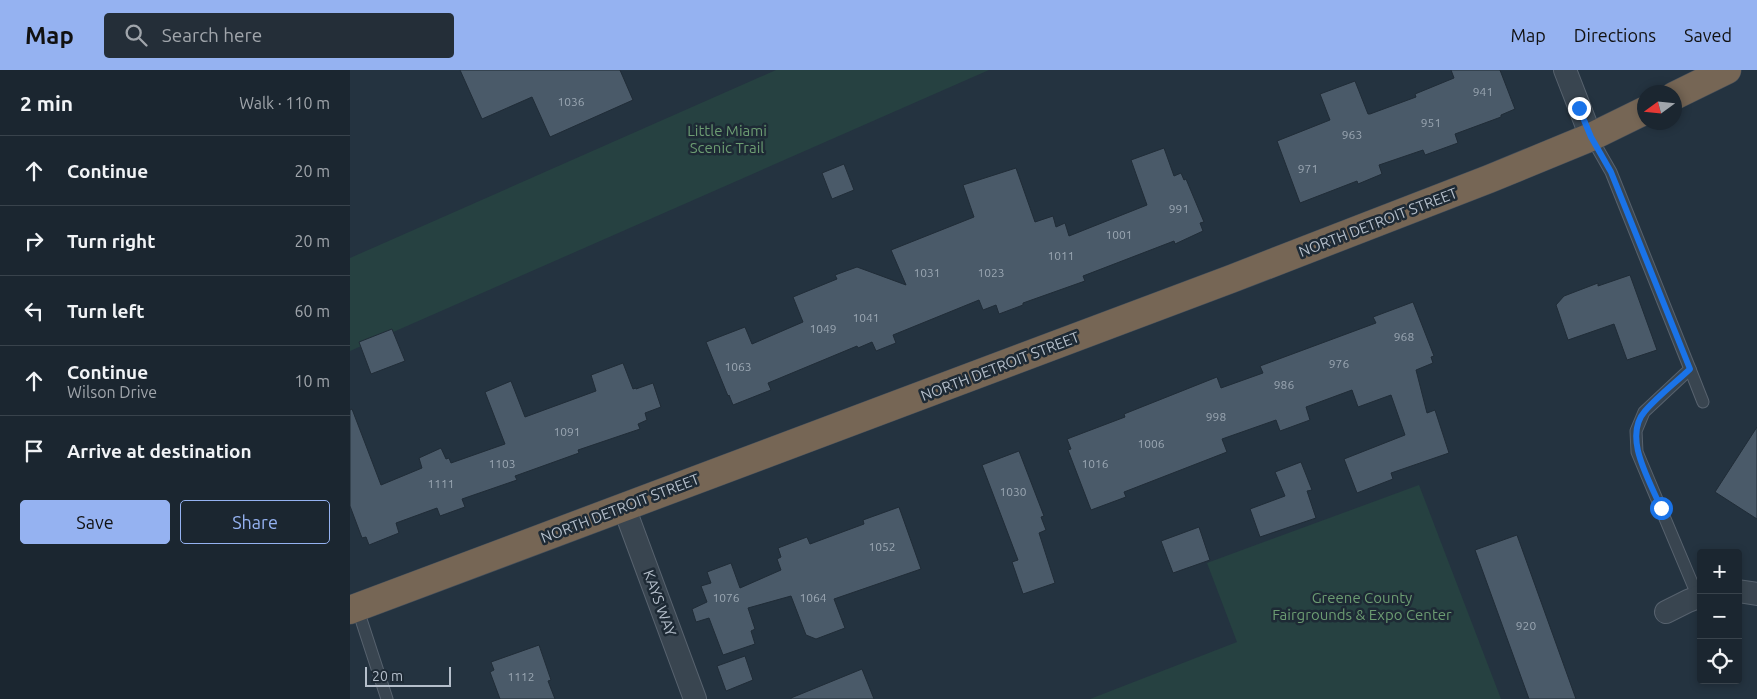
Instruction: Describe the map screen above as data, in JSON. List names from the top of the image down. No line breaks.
{"streets":{"highway":["NORTH DETROIT STREET"],"street":["KAYS WAY"]},"crossings":[["NORTH DETROIT STREET","KAYS WAY"]],"parks":["Little Miami Scenic Trail","Greene County Fairgrounds & Expo Center"],"house_numbers":["941","1036","951","963","971","991","1001","1011","1031","1023","1041","1049","968","976","1063","986","998","1091","1006","1103","1016","1111","1030","1052","1076","1064","920","1112"],"scale_bar":"20 m","north":"left","page":{"header":"Map","search":"Search here","nav":["Map","Directions","Saved"],"heading":["2 min","Walk · 110 m"],"list":[["Continue","20 m"],["Turn right","20 m"],["Turn left","60 m"],["Continue","Wilson Drive","10 m"],"Arrive at destination"],"buttons":["Save","Share"],"map_buttons":["+","−"],"scale":"20 m"}}
